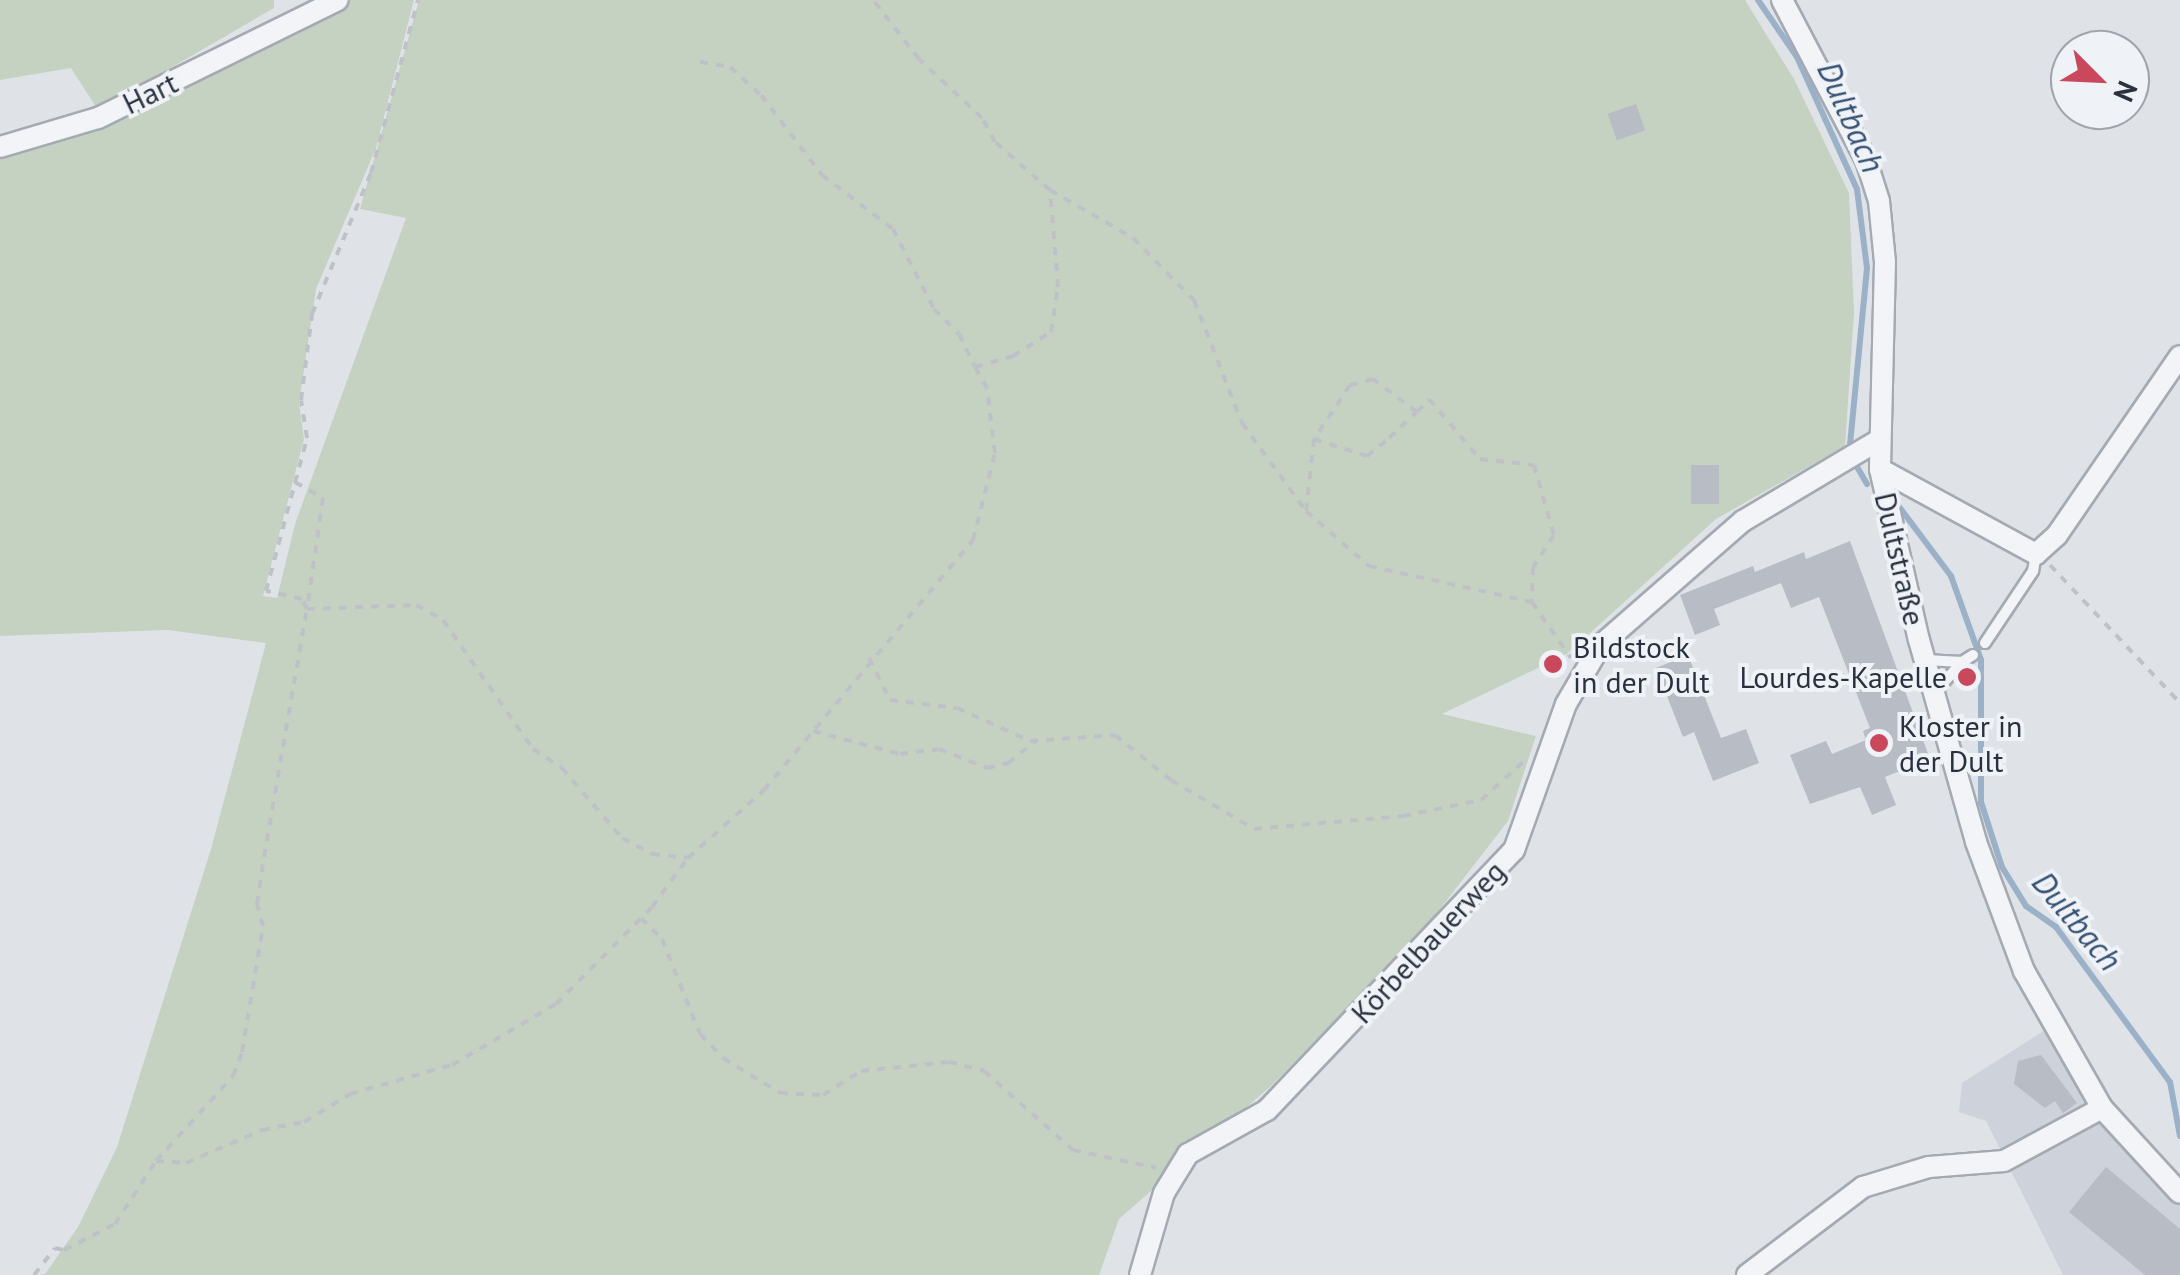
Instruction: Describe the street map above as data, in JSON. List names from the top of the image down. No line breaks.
{"streets":{"street":["Hart","Dultstraße","Körbelbauerweg"]},"crossings":[["Dultstraße","Körbelbauerweg"]],"water":["Dultbach"],"places":["Bildstock in der Dult","Lourdes-Kapelle","Kloster in der Dult"],"north":"bottom right"}
